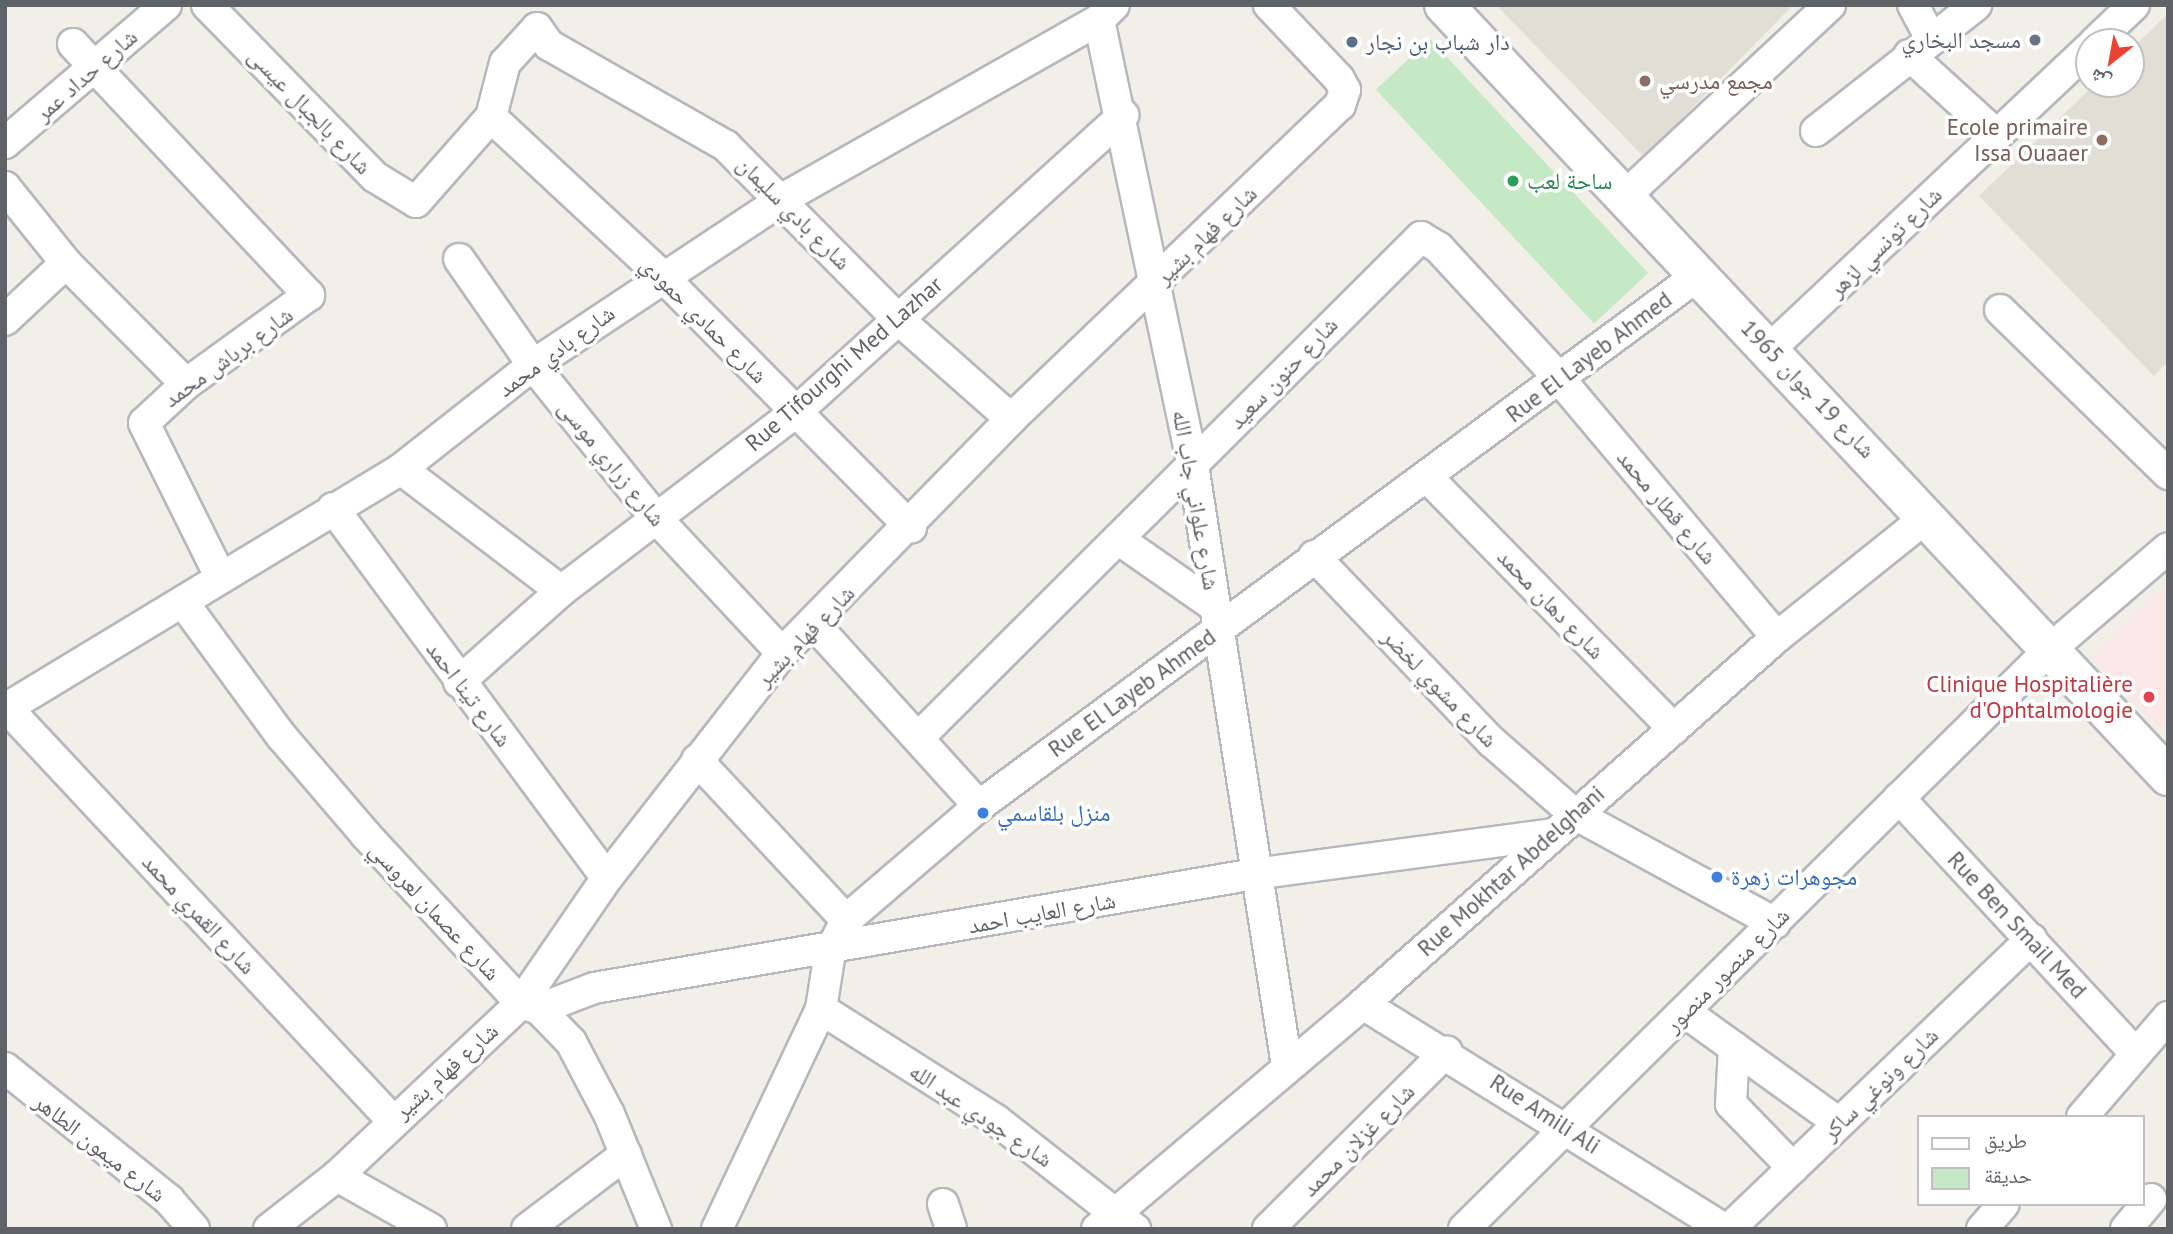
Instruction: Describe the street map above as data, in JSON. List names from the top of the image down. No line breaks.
{"streets":{"street":["شارع حداد عمر","شارع بالجبال عيسى","شارع بادي سليمان","شارع فهام بشير","شارع تونسي لزهر","شارع حمادي حمودي","شارع بادي محمد","شارع برباش محمد","Rue El Layeb Ahmed","Rue Tifourghi Med Lazhar","شارع حنون سعيد","شارع 19 جوان 1965","شارع زراري موسى","شارع علواني جاب الله","شارع قطار محمد","شارع دهان محمد","شارع مشوي لخضر","شارع تينا احمد","Rue Mokhtar Abdelghani","شارع عصمان لعروسي","شارع العايب احمد","شارع القمري محمد","Rue Ben Smail Med","شارع منصور منصور","شارع ونوغي ساكر","Rue Amili Ali","شارع جودي عبد الله","شارع غزلان محمد","شارع ميمون الطاهر"]},"crossings":[["شارع حداد عمر","شارع برباش محمد"],["شارع بالجبال عيسى","شارع بادي سليمان"],["شارع بالجبال عيسى","شارع حمادي حمودي"],["شارع بادي سليمان","شارع فهام بشير"],["شارع بادي سليمان","شارع حمادي حمودي"],["شارع بادي سليمان","شارع بادي محمد"],["شارع بادي سليمان","Rue Tifourghi Med Lazhar"],["شارع فهام بشير","شارع حمادي حمودي"],["شارع فهام بشير","شارع زراري موسى"],["شارع فهام بشير","شارع علواني جاب الله"],["شارع فهام بشير","شارع تينا احمد"],["شارع فهام بشير","شارع عصمان لعروسي"],["شارع فهام بشير","شارع العايب احمد"],["شارع فهام بشير","شارع القمري محمد"],["شارع تونسي لزهر","شارع 19 جوان 1965"],["شارع حمادي حمودي","شارع بادي محمد"],["شارع حمادي حمودي","Rue Tifourghi Med Lazhar"],["شارع بادي محمد","شارع برباش محمد"],["شارع بادي محمد","شارع زراري موسى"],["شارع بادي محمد","شارع علواني جاب الله"],["شارع بادي محمد","شارع تينا احمد"],["شارع بادي محمد","شارع عصمان لعروسي"],["شارع بادي محمد","شارع القمري محمد"],["Rue El Layeb Ahmed","شارع حنون سعيد"],["Rue El Layeb Ahmed","شارع 19 جوان 1965"],["Rue El Layeb Ahmed","شارع علواني جاب الله"],["Rue El Layeb Ahmed","شارع قطار محمد"],["Rue El Layeb Ahmed","شارع دهان محمد"],["Rue El Layeb Ahmed","شارع مشوي لخضر"],["Rue El Layeb Ahmed","شارع العايب احمد"],["Rue El Layeb Ahmed","شارع جودي عبد الله"],["Rue Tifourghi Med Lazhar","شارع زراري موسى"],["Rue Tifourghi Med Lazhar","شارع علواني جاب الله"],["Rue Tifourghi Med Lazhar","شارع تينا احمد"],["شارع حنون سعيد","شارع علواني جاب الله"],["شارع حنون سعيد","شارع قطار محمد"],["شارع 19 جوان 1965","Rue Mokhtar Abdelghani"],["شارع 19 جوان 1965","شارع منصور منصور"],["شارع علواني جاب الله","Rue Mokhtar Abdelghani"],["شارع علواني جاب الله","شارع العايب احمد"],["شارع قطار محمد","Rue Mokhtar Abdelghani"],["شارع دهان محمد","Rue Mokhtar Abdelghani"],["شارع مشوي لخضر","Rue Mokhtar Abdelghani"],["شارع مشوي لخضر","شارع منصور منصور"],["Rue Mokhtar Abdelghani","شارع العايب احمد"],["Rue Mokhtar Abdelghani","Rue Amili Ali"],["Rue Mokhtar Abdelghani","شارع جودي عبد الله"],["شارع عصمان لعروسي","شارع العايب احمد"],["Rue Ben Smail Med","شارع منصور منصور"],["Rue Ben Smail Med","شارع ونوغي ساكر"],["شارع منصور منصور","Rue Amili Ali"],["شارع ونوغي ساكر","Rue Amili Ali"],["Rue Amili Ali","شارع غزلان محمد"]],"places":["مسجد البخاري","دار شباب بن نجار","مجمع مدرسي","Ecole primaire Issa Ouaaer","ساحة لعب","Clinique Hospitalière d'Ophtalmologie","منزل بلقاسمي","مجوهرات زهرة"],"legend":["طريق","حديقة"],"north":"bottom left"}
